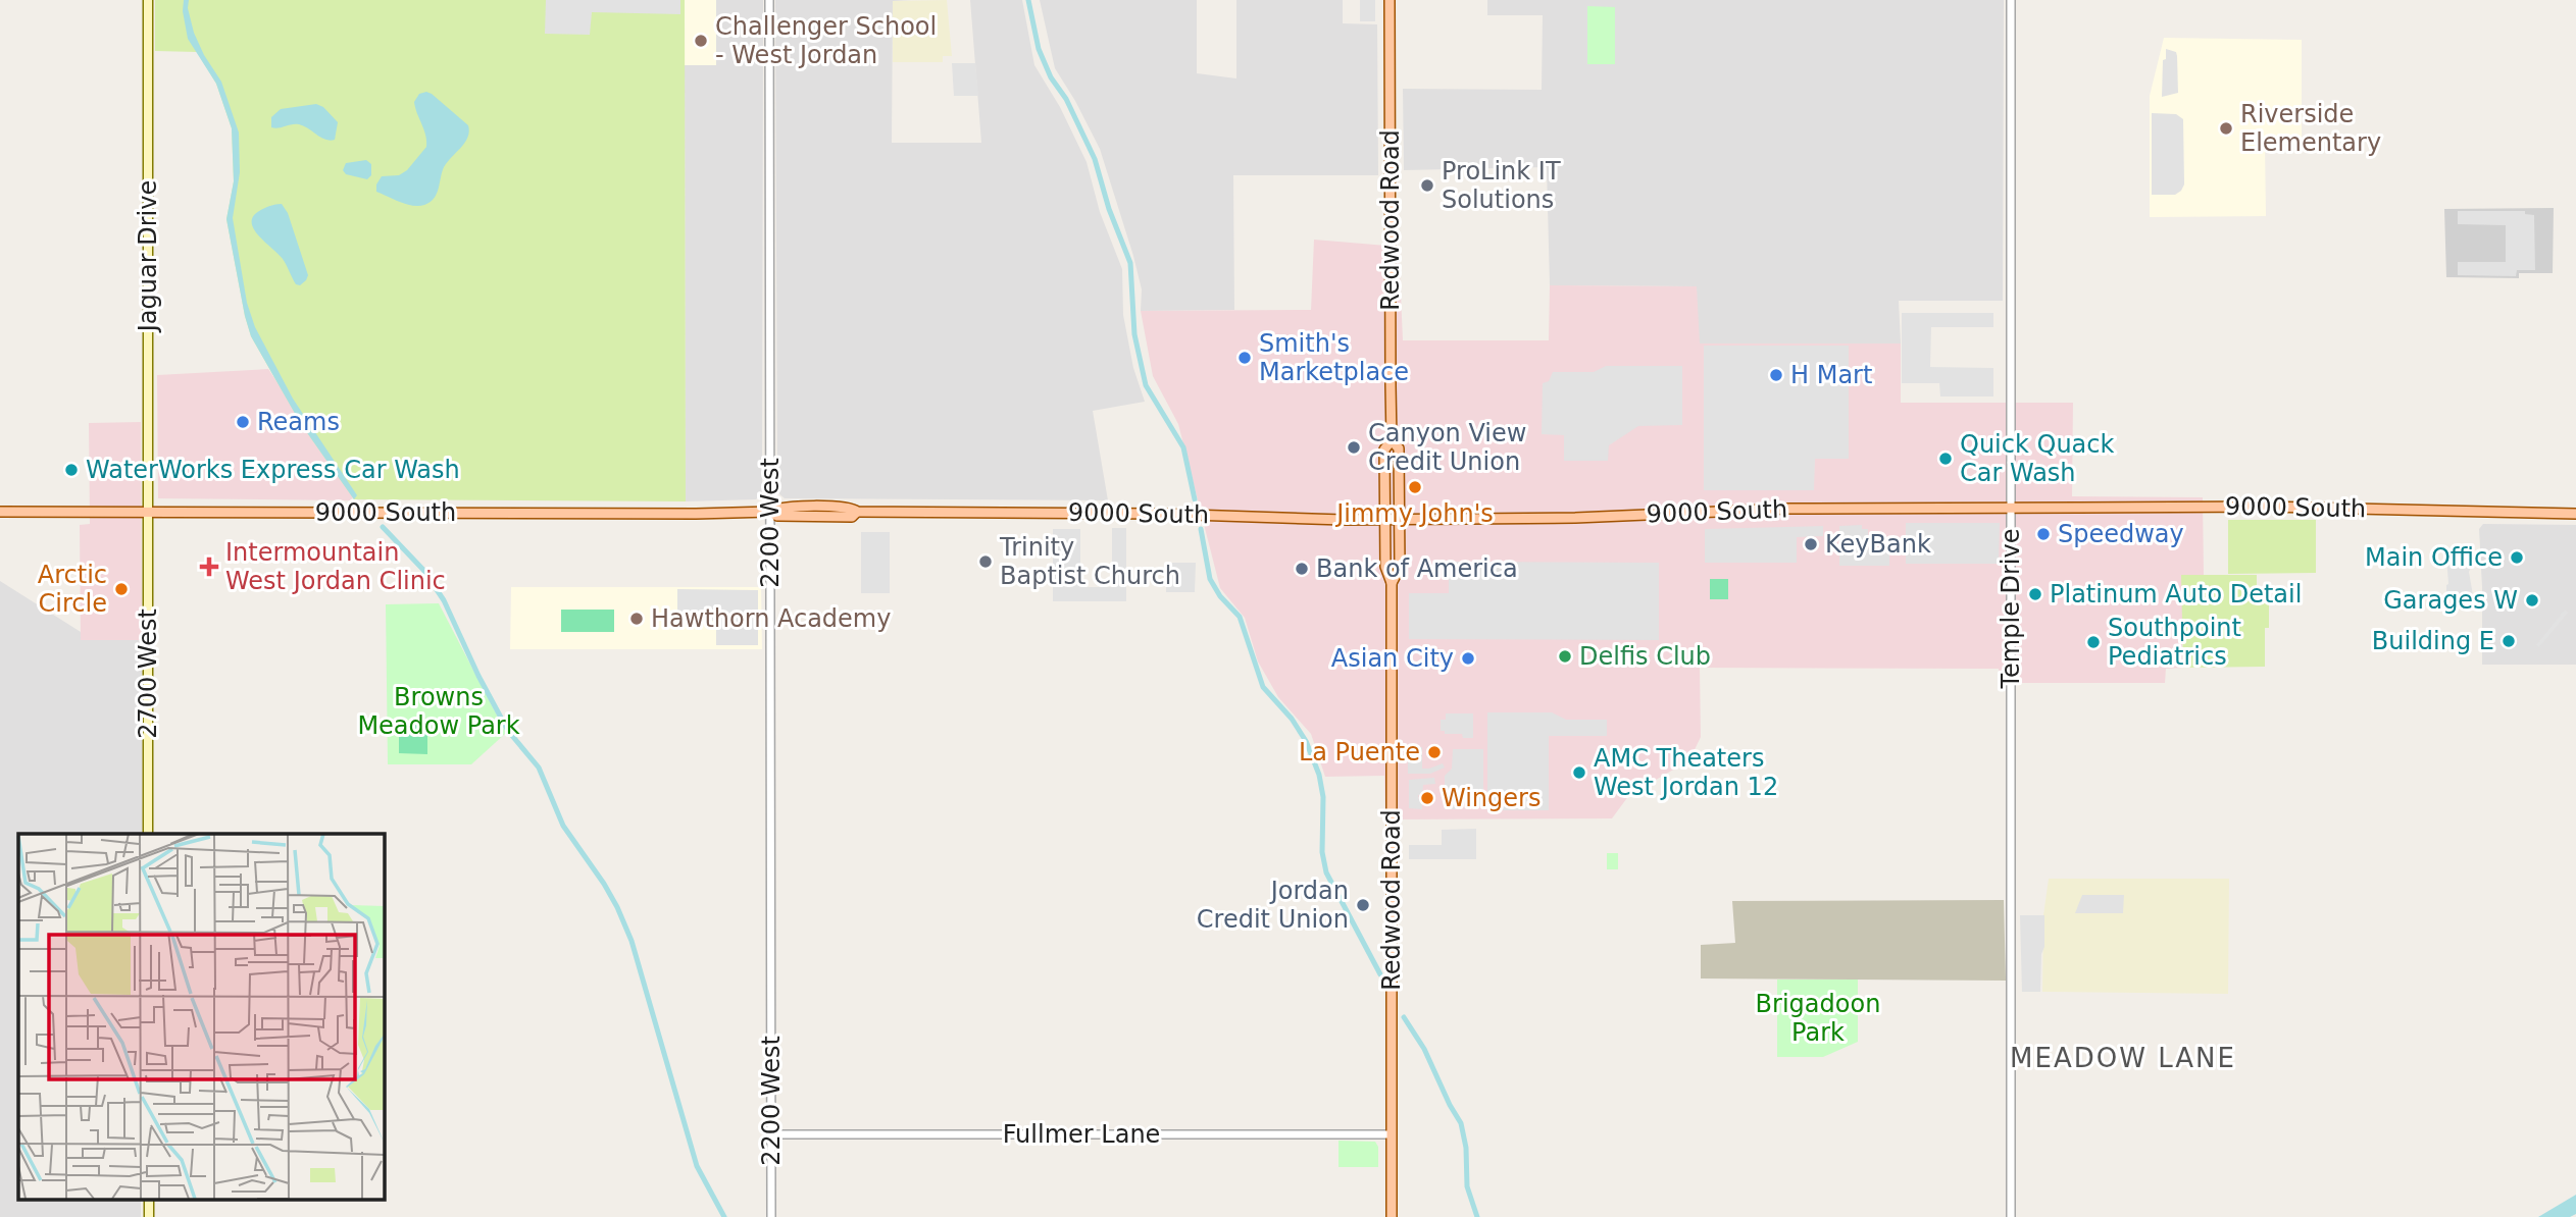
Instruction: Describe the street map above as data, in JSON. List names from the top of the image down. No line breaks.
{"streets":{"main road":["Redwood Road","Jaguar Drive","9000 South","2700 West"],"street":["2200 West","Temple Drive","Fullmer Lane"]},"crossings":[["Redwood Road","9000 South"],["Redwood Road","Fullmer Lane"],["Jaguar Drive","9000 South"],["Jaguar Drive","2700 West"],["9000 South","2200 West"],["9000 South","Temple Drive"],["9000 South","2700 West"],["2200 West","Fullmer Lane"]],"districts":["MEADOW LANE"],"parks":["Browns Meadow Park","Brigadoon Park"],"places":{"other":["Challenger School - West Jordan","Riverside Elementary","ProLink IT Solutions","Smith's Marketplace","H Mart","Reams","Canyon View Credit Union","Quick Quack Car Wash","WaterWorks Express Car Wash","Jimmy John's","Speedway","KeyBank","Main Office","Trinity Baptist Church","Bank of America","Arctic Circle","Platinum Auto Detail","Garages W","Hawthorn Academy","Building E","Southpoint Pediatrics","Delfis Club","Asian City","La Puente","AMC Theaters West Jordan 12","Wingers","Jordan Credit Union"],"health":["Intermountain West Jordan Clinic"]}}
